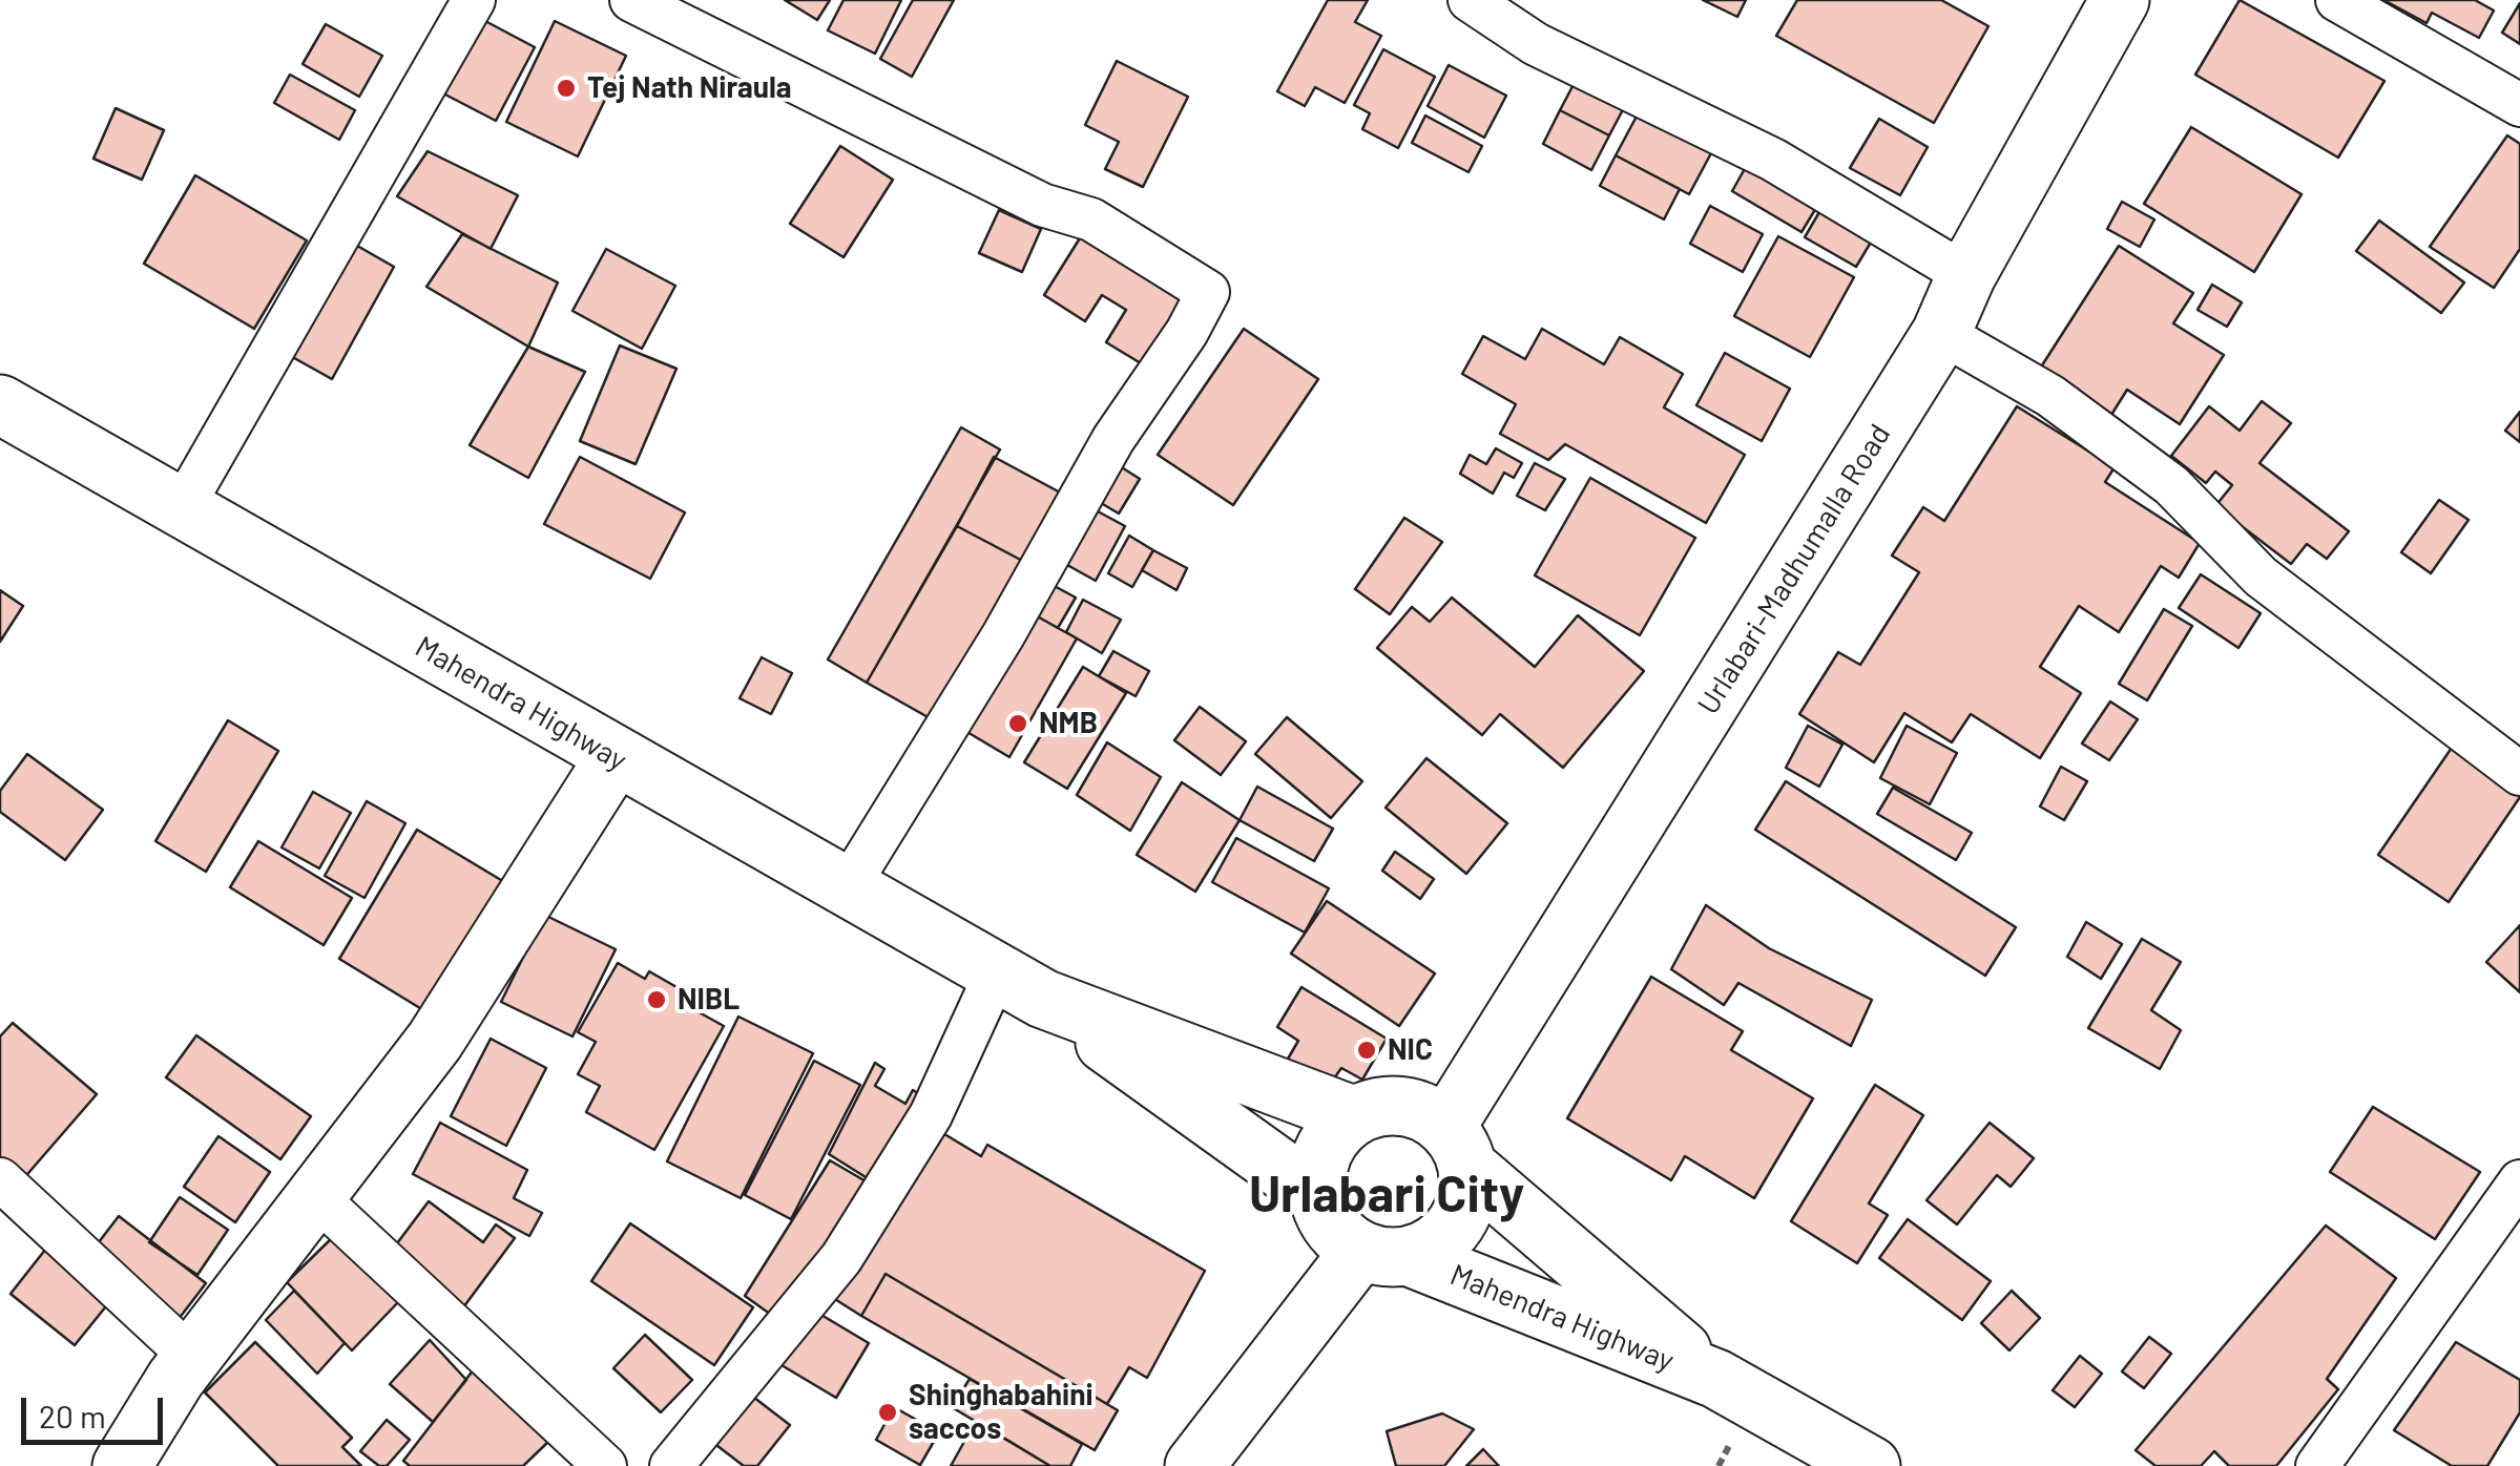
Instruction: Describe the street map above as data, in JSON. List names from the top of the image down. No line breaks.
{"streets":{"main road":["Urlabari-Madhumalla Road","Mahendra Highway"]},"crossings":[["Urlabari-Madhumalla Road","Mahendra Highway"]],"districts":["Urlabari City"],"places":["Tej Nath Niraula","NMB","NIBL","NIC","Shinghabahini saccos"],"scale_bar":"20 m"}
